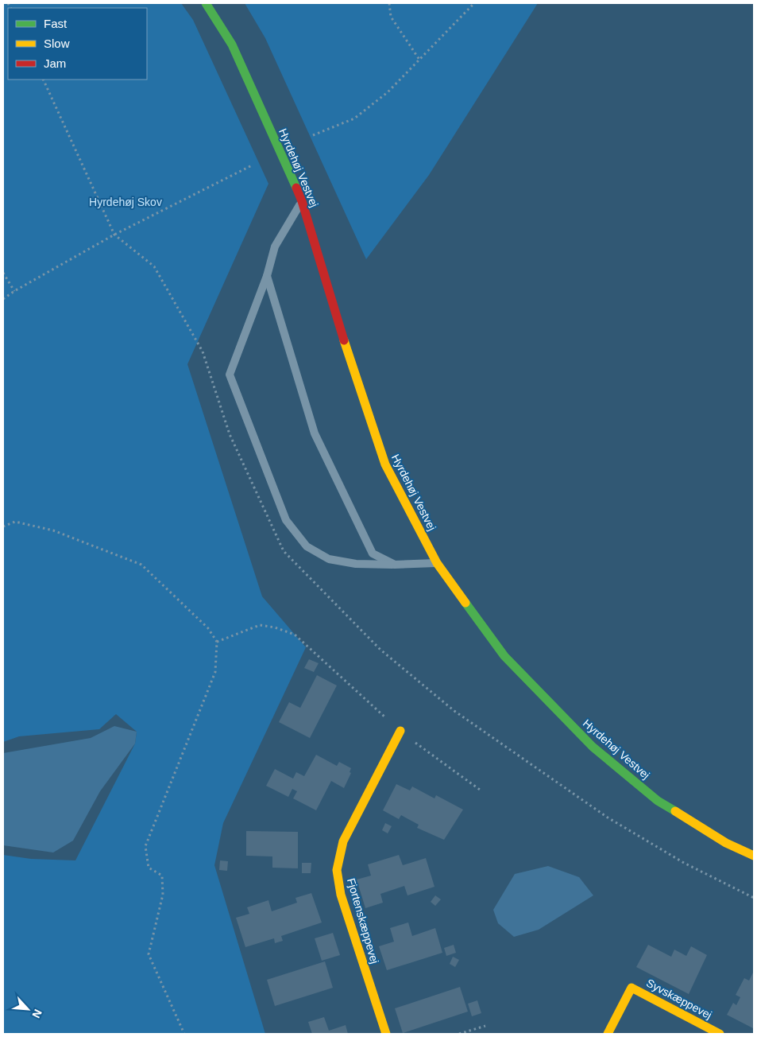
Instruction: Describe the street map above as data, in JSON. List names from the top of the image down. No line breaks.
{"streets":{"street":["Hyrdehøj Vestvej","Fjortenskæppevej","Syvskæppevej"]},"parks":["Hyrdehøj Skov"],"legend":["Fast","Slow","Jam"],"north":"bottom right"}
